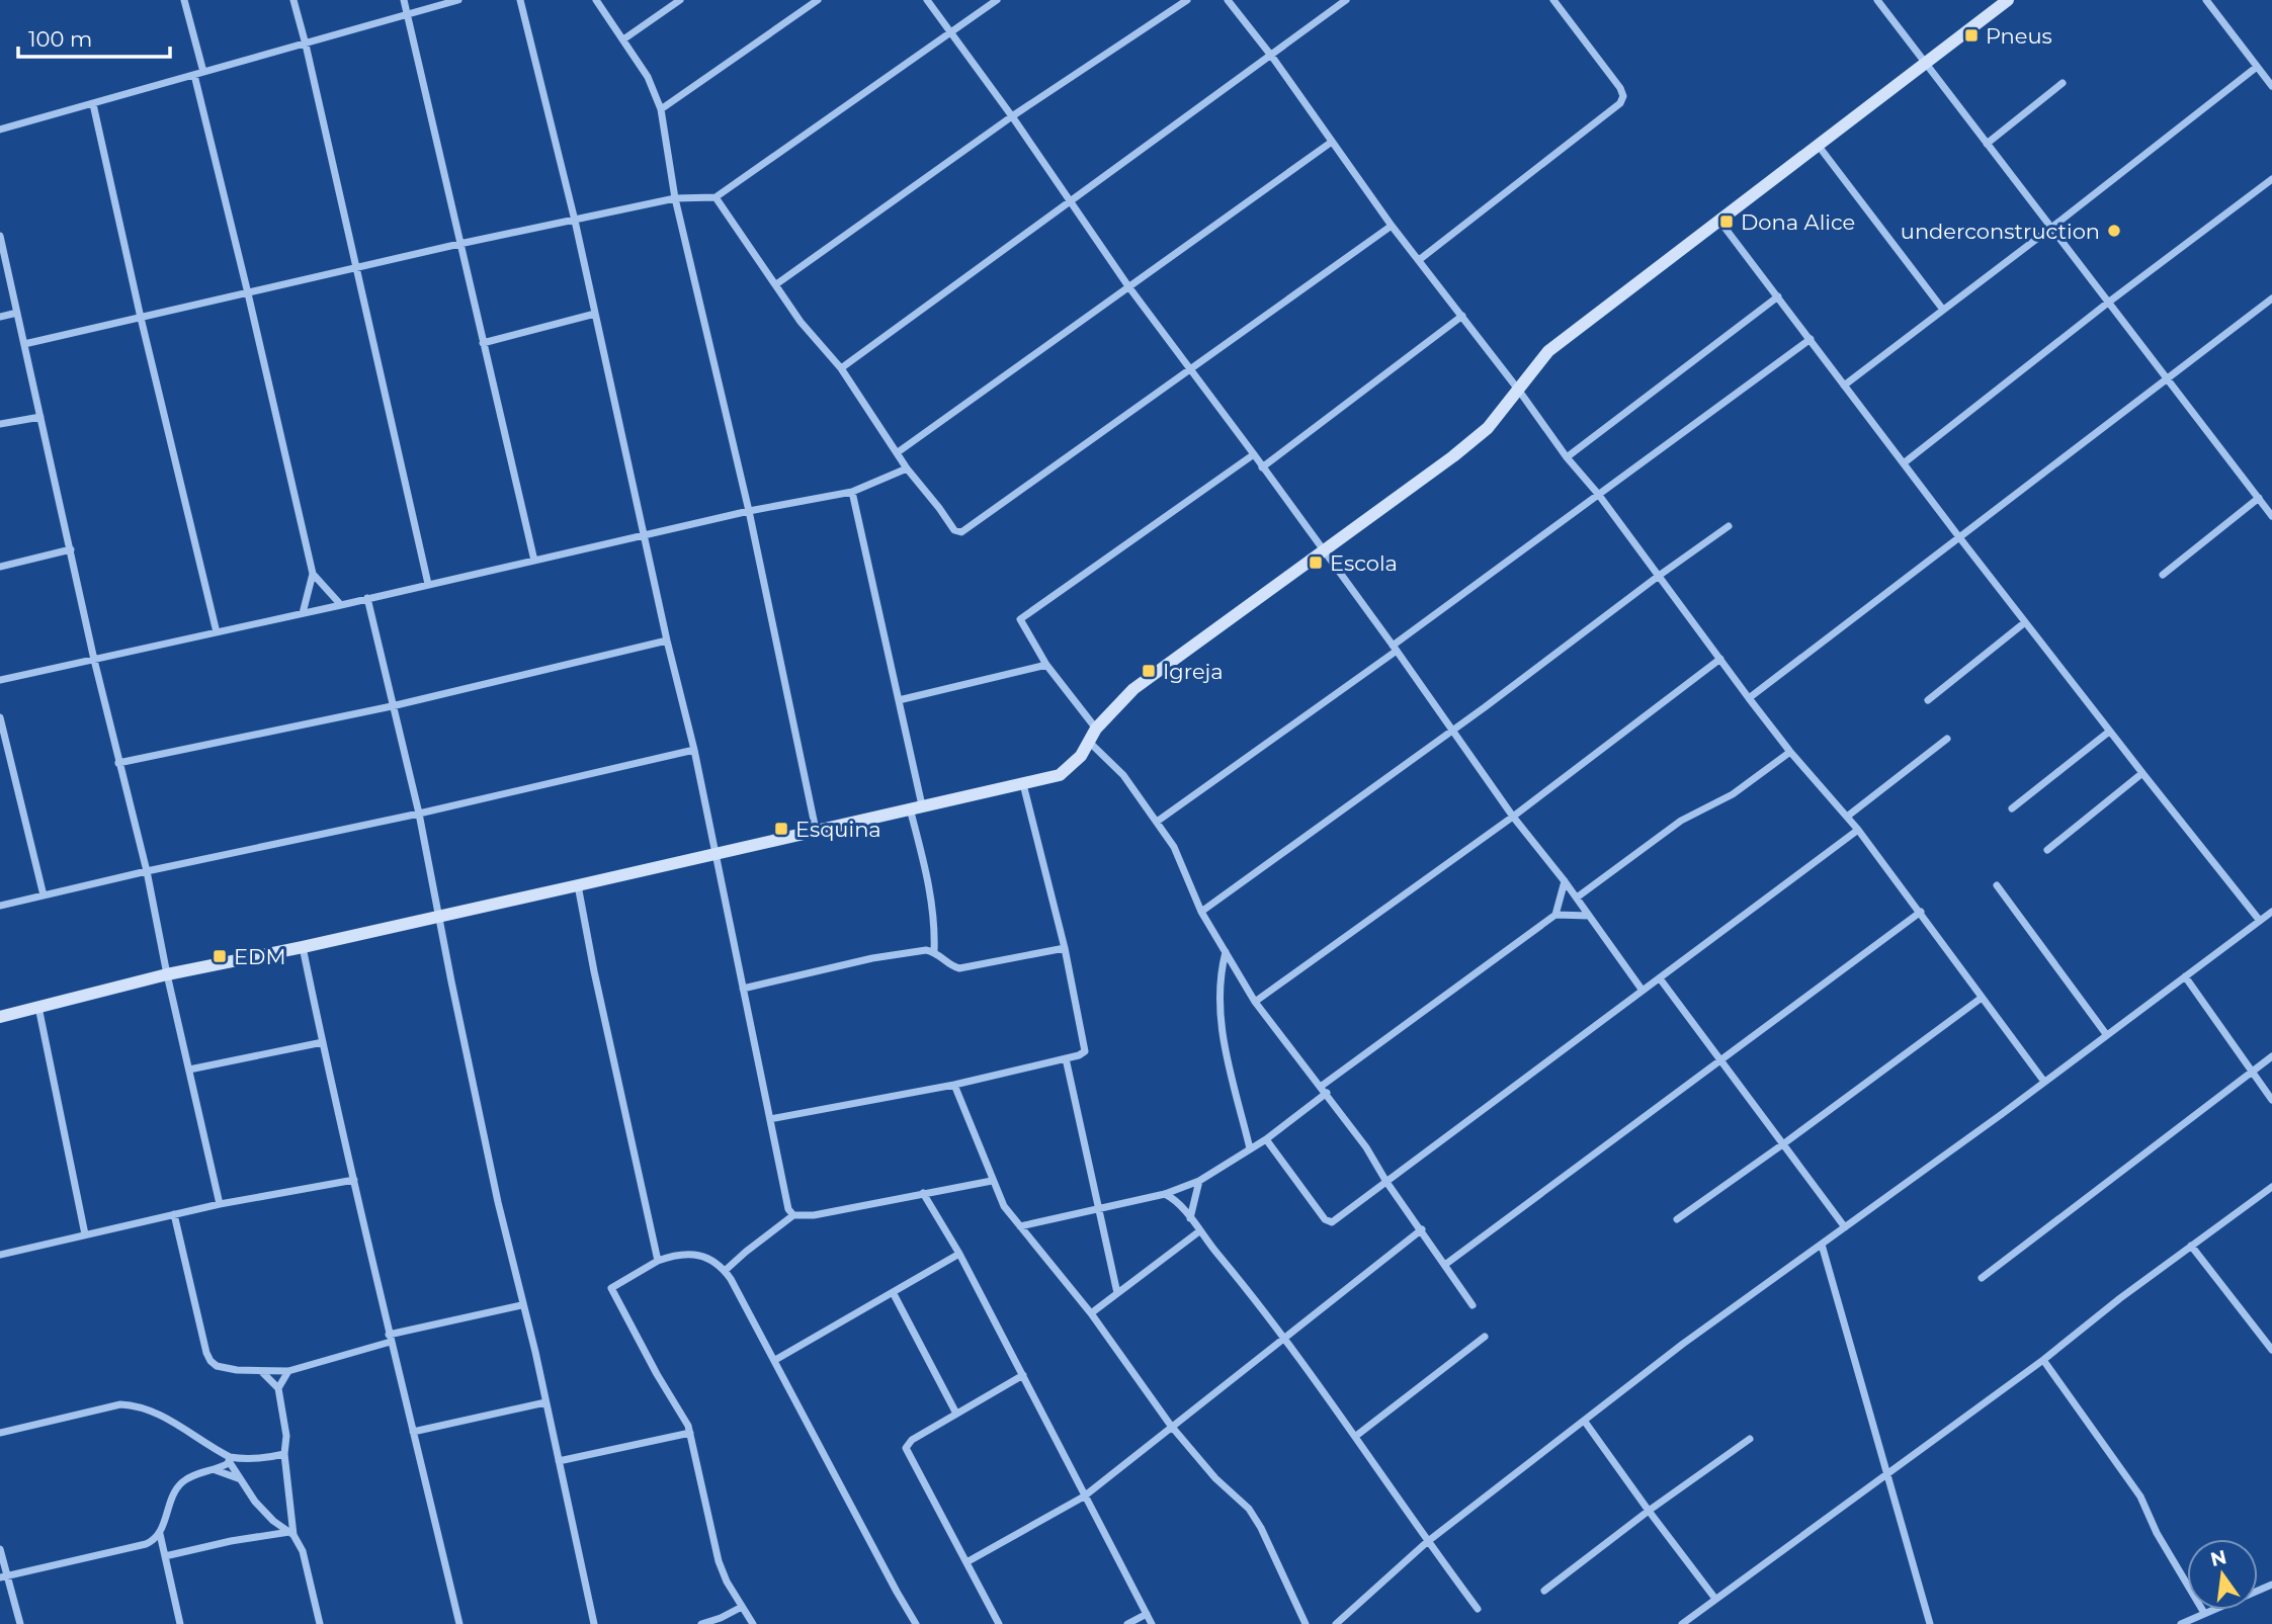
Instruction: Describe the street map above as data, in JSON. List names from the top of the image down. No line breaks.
{"places":{"transit":["Pneus","Dona Alice","Escola","Igreja","Esquina","EDM"],"other":["underconstruction"]},"scale_bar":"100 m","north":"top"}
